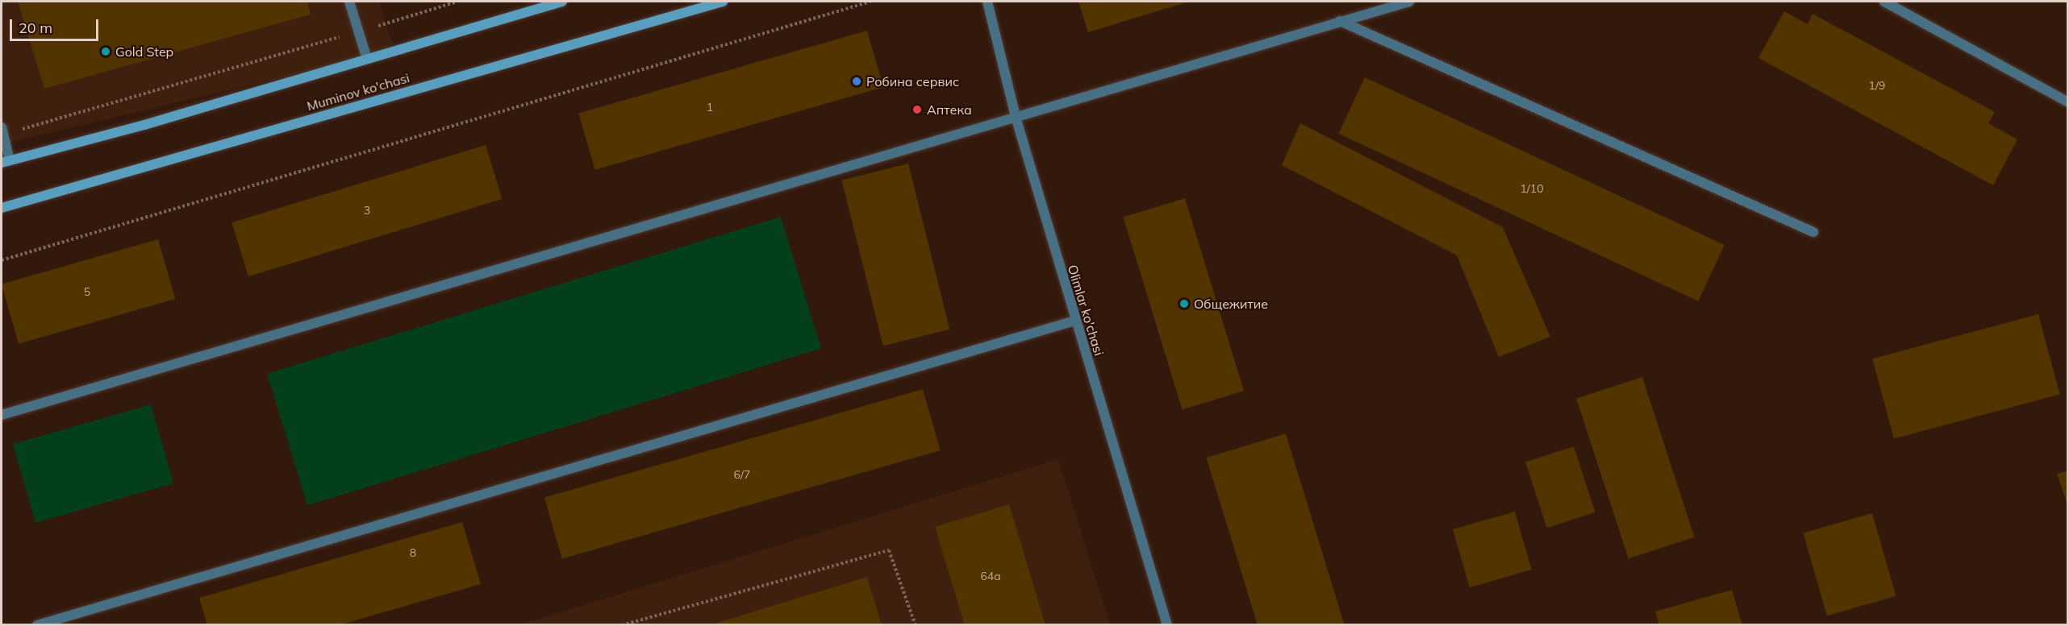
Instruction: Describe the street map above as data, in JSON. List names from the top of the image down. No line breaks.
{"streets":{"main road":["Muminov ko'chasi"],"street":["Olimlar ko'chasi"]},"places":["Gold Step","Робина сервис","Аптека","Общежитие"],"house_numbers":["1/9","1","1/10","3","5","6/7","8","64a"],"scale_bar":"20 m"}
